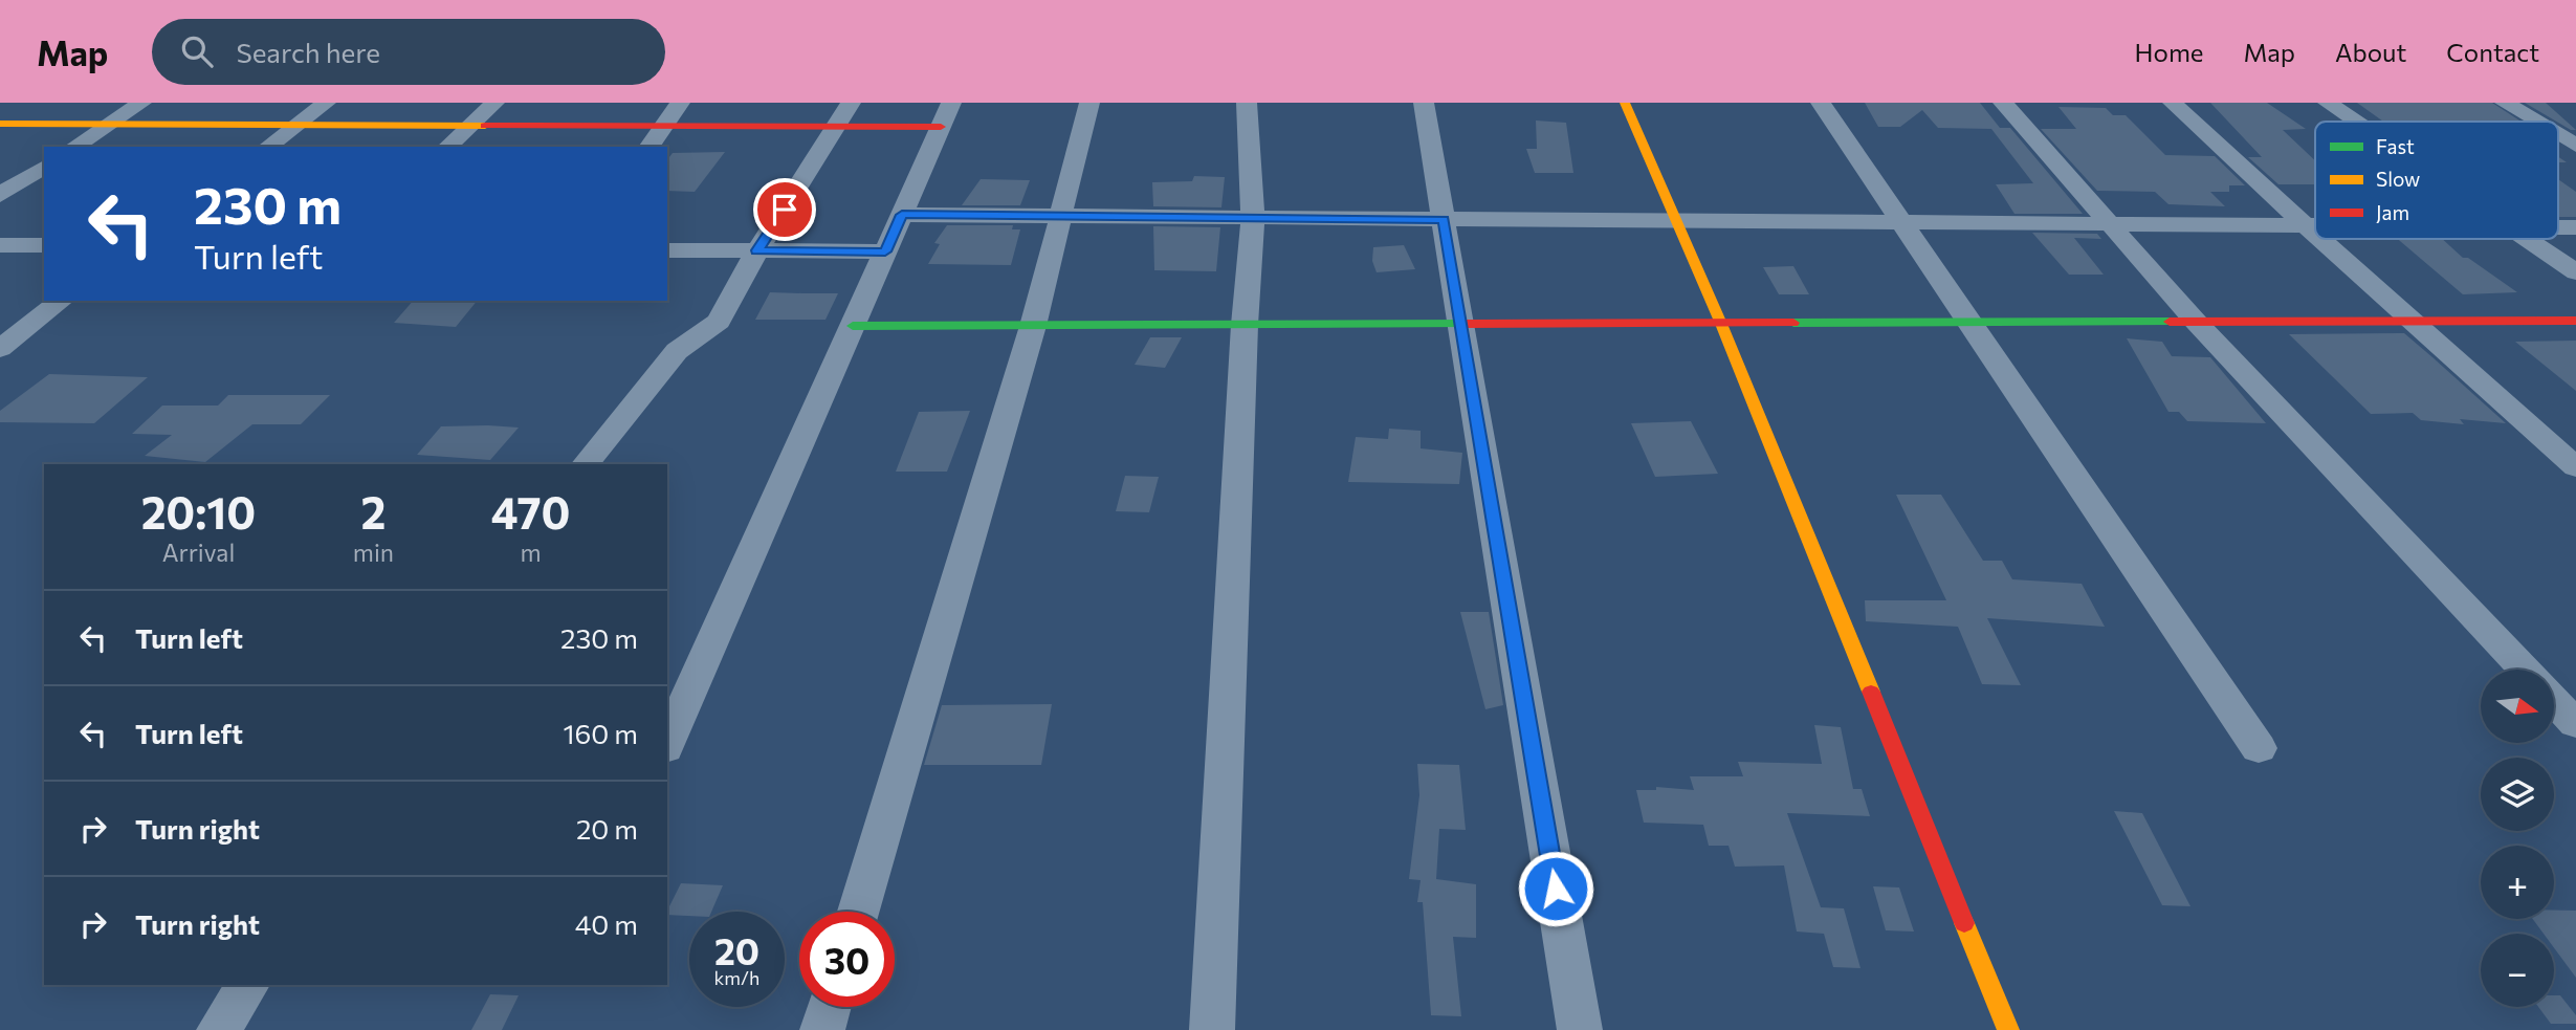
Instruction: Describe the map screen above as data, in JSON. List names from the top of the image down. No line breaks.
{"legend":["Fast","Slow","Jam"],"north":"right","page":{"header":"Map","search":"Search here","nav":["Home","Map","About","Contact"],"turn":["230 m","Turn left"],"eta":["20:10","Arrival","2","min","470","m"],"list":[{"name":"Turn left","value":"230 m"},{"name":"Turn left","value":"160 m"},{"name":"Turn right","value":"20 m"},{"name":"Turn right","value":"40 m"}],"map_buttons":["+","−"],"speed":"20 km/h","limit":"30"}}
